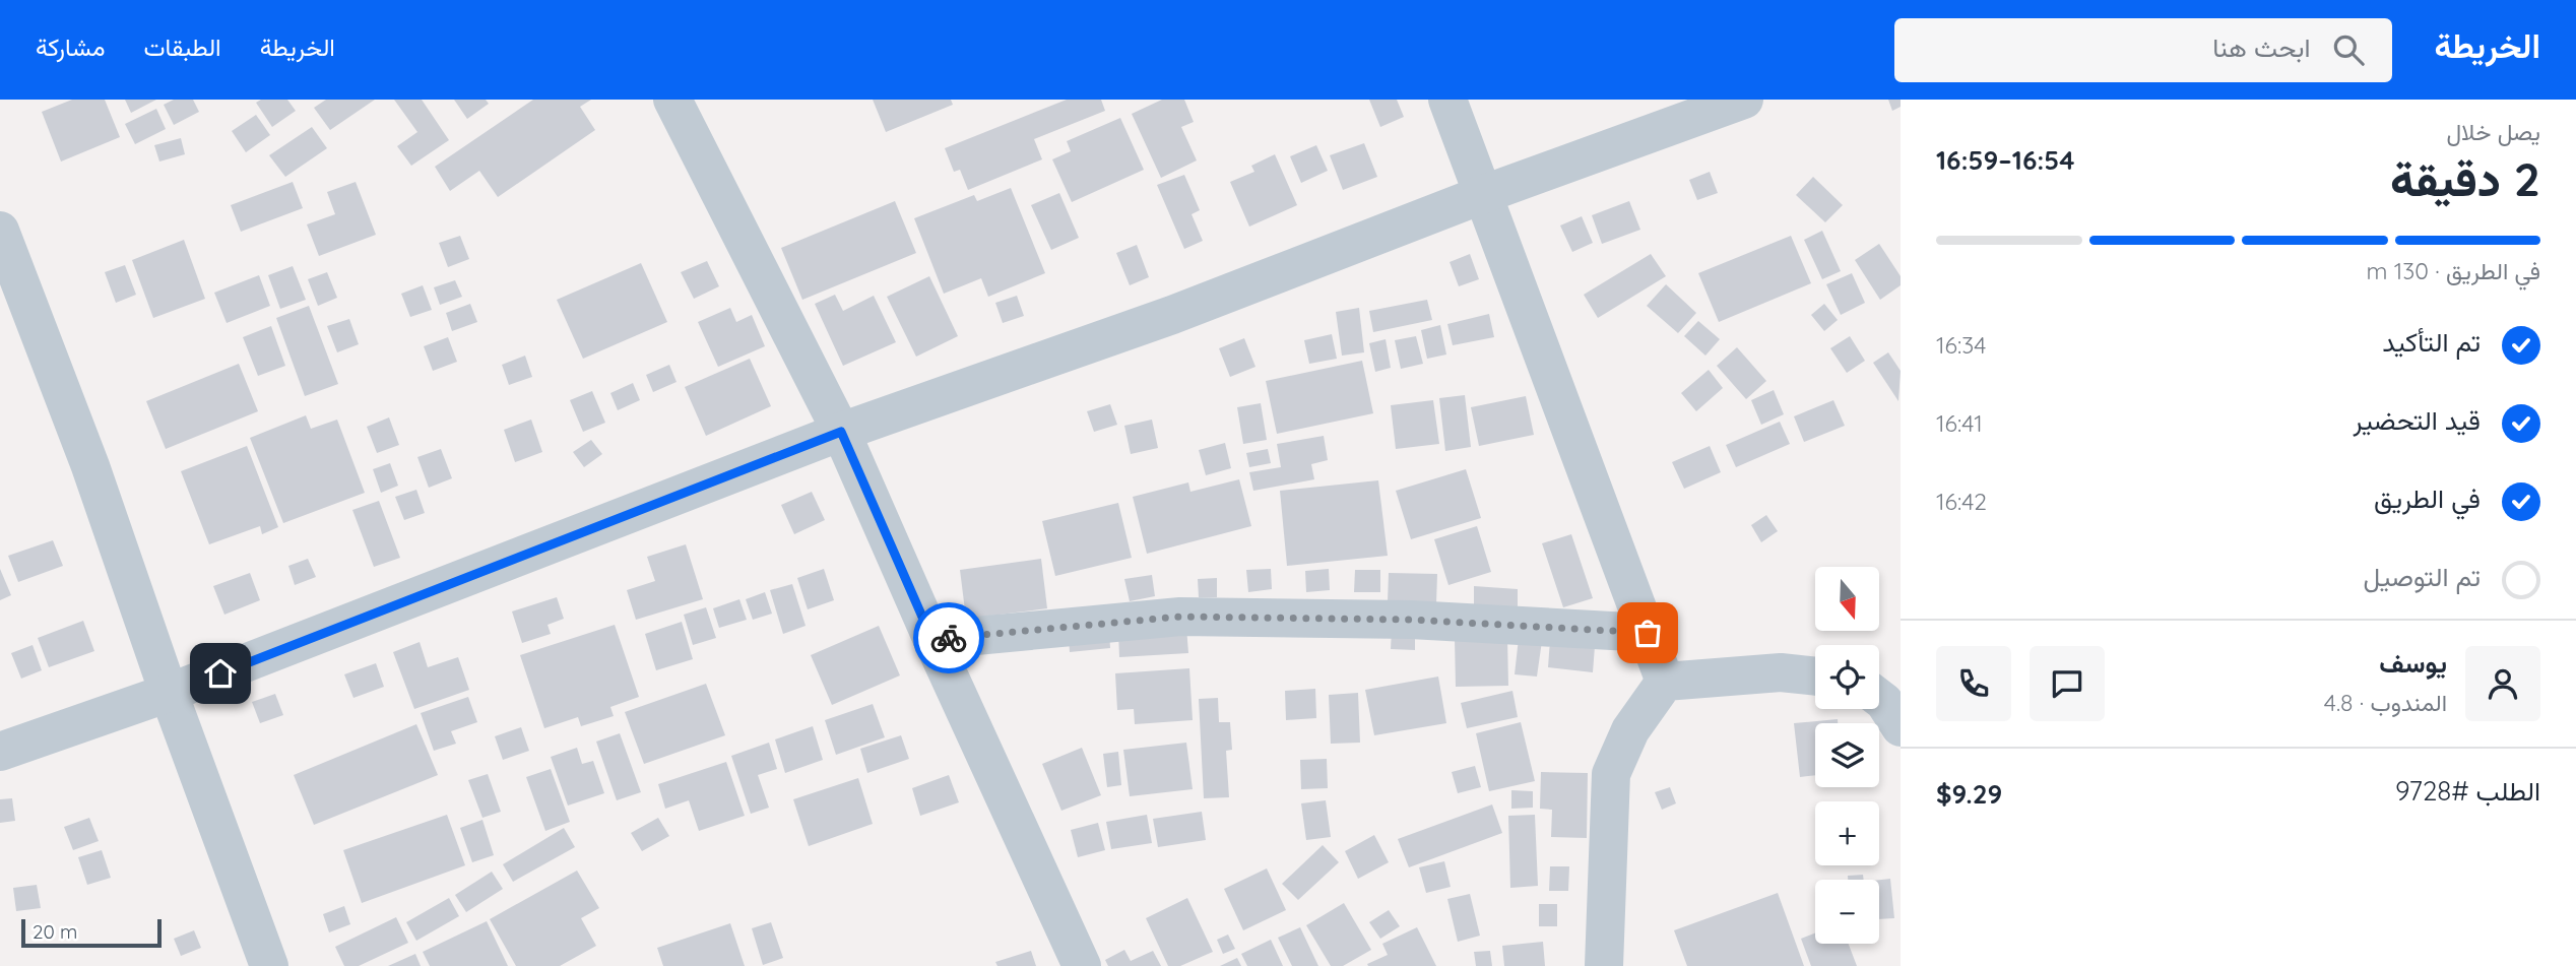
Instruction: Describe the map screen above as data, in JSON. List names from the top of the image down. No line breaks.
{"scale_bar":"20 m","north":"bottom","page":{"header":"الخريطة","search":"ابحث هنا","nav":["الخريطة","الطبقات","مشاركة"],"heading":["2 دقيقة","يصل خلال","16:54–16:59"],"panel":["يوسف","المندوب · 4.8","الطلب #9728","$9.29"],"bar":"في الطريق · 130 m","list":[["تم التأكيد","16:34"],["قيد التحضير","16:41"],["في الطريق","16:42"],"تم التوصيل"],"map_buttons":["+","−"],"scale":"20 m"}}
